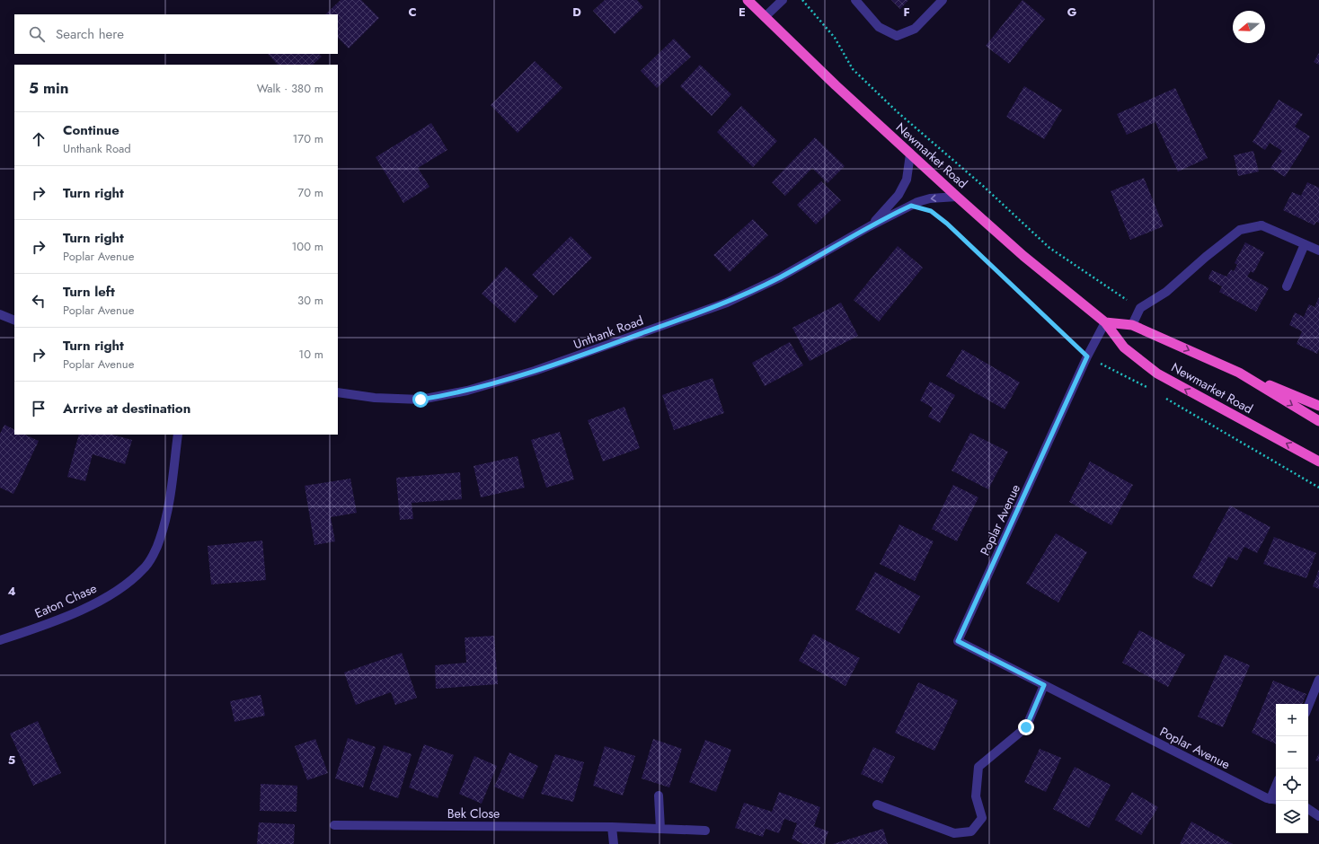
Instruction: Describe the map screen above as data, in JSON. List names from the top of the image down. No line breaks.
{"streets":{"highway":["Newmarket Road"],"street":["Unthank Road","Poplar Avenue","Eaton Chase","Bek Close"]},"crossings":[["Newmarket Road","Unthank Road"],["Newmarket Road","Poplar Avenue"]],"north":"left","page":{"search":"Search here","heading":["5 min","Walk · 380 m"],"list":[["Continue","Unthank Road","170 m"],["Turn right","70 m"],["Turn right","Poplar Avenue","100 m"],["Turn left","Poplar Avenue","30 m"],["Turn right","Poplar Avenue","10 m"],"Arrive at destination"],"map_buttons":["+","−"]},"grid":{"columns":["C","D","E","F","G"],"rows":["4","5"]}}
